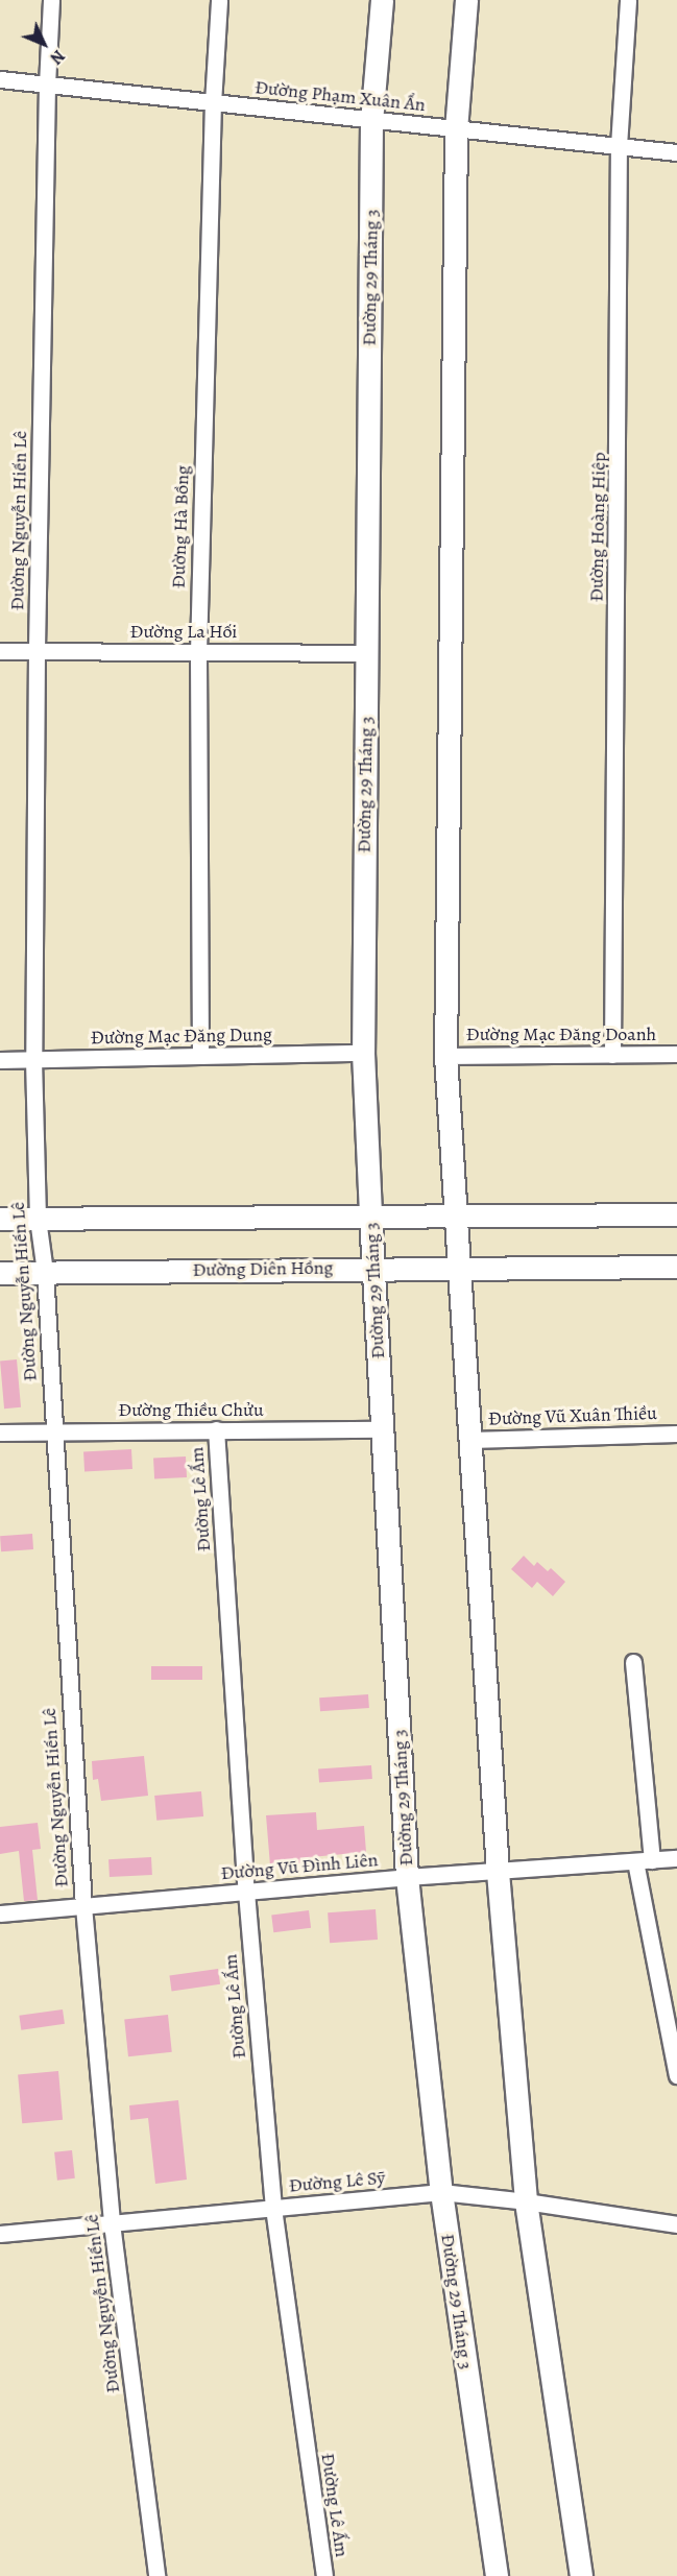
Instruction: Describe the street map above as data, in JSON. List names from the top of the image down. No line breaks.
{"streets":{"street":["Đường Phạm Xuân Ẩn","Đường 29 Tháng 3","Đường Nguyễn Hiến Lê","Đường Hà Bồng","Đường Hoàng Hiệp","Đường La Hối","Đường Mạc Đăng Doanh","Đường Mạc Đăng Dung","Đường Diên Hồng","Đường Thiều Chửu","Đường Vũ Xuân Thiều","Đường Lê Ấm","Đường Vũ Đình Liên","Đường Lê Sỹ"]},"crossings":[["Đường Phạm Xuân Ẩn","Đường 29 Tháng 3"],["Đường Phạm Xuân Ẩn","Đường Nguyễn Hiến Lê"],["Đường Phạm Xuân Ẩn","Đường Hà Bồng"],["Đường Phạm Xuân Ẩn","Đường Hoàng Hiệp"],["Đường 29 Tháng 3","Đường La Hối"],["Đường 29 Tháng 3","Đường Mạc Đăng Dung"],["Đường 29 Tháng 3","Đường Diên Hồng"],["Đường 29 Tháng 3","Đường Thiều Chửu"],["Đường 29 Tháng 3","Đường Vũ Đình Liên"],["Đường 29 Tháng 3","Đường Lê Sỹ"],["Đường Nguyễn Hiến Lê","Đường La Hối"],["Đường Nguyễn Hiến Lê","Đường Mạc Đăng Dung"],["Đường Nguyễn Hiến Lê","Đường Diên Hồng"],["Đường Nguyễn Hiến Lê","Đường Thiều Chửu"],["Đường Nguyễn Hiến Lê","Đường Vũ Đình Liên"],["Đường Nguyễn Hiến Lê","Đường Lê Sỹ"],["Đường Hà Bồng","Đường La Hối"],["Đường Hà Bồng","Đường Mạc Đăng Dung"],["Đường Hoàng Hiệp","Đường Mạc Đăng Doanh"],["Đường Thiều Chửu","Đường Lê Ấm"],["Đường Lê Ấm","Đường Vũ Đình Liên"],["Đường Lê Ấm","Đường Lê Sỹ"]],"north":"bottom right"}
